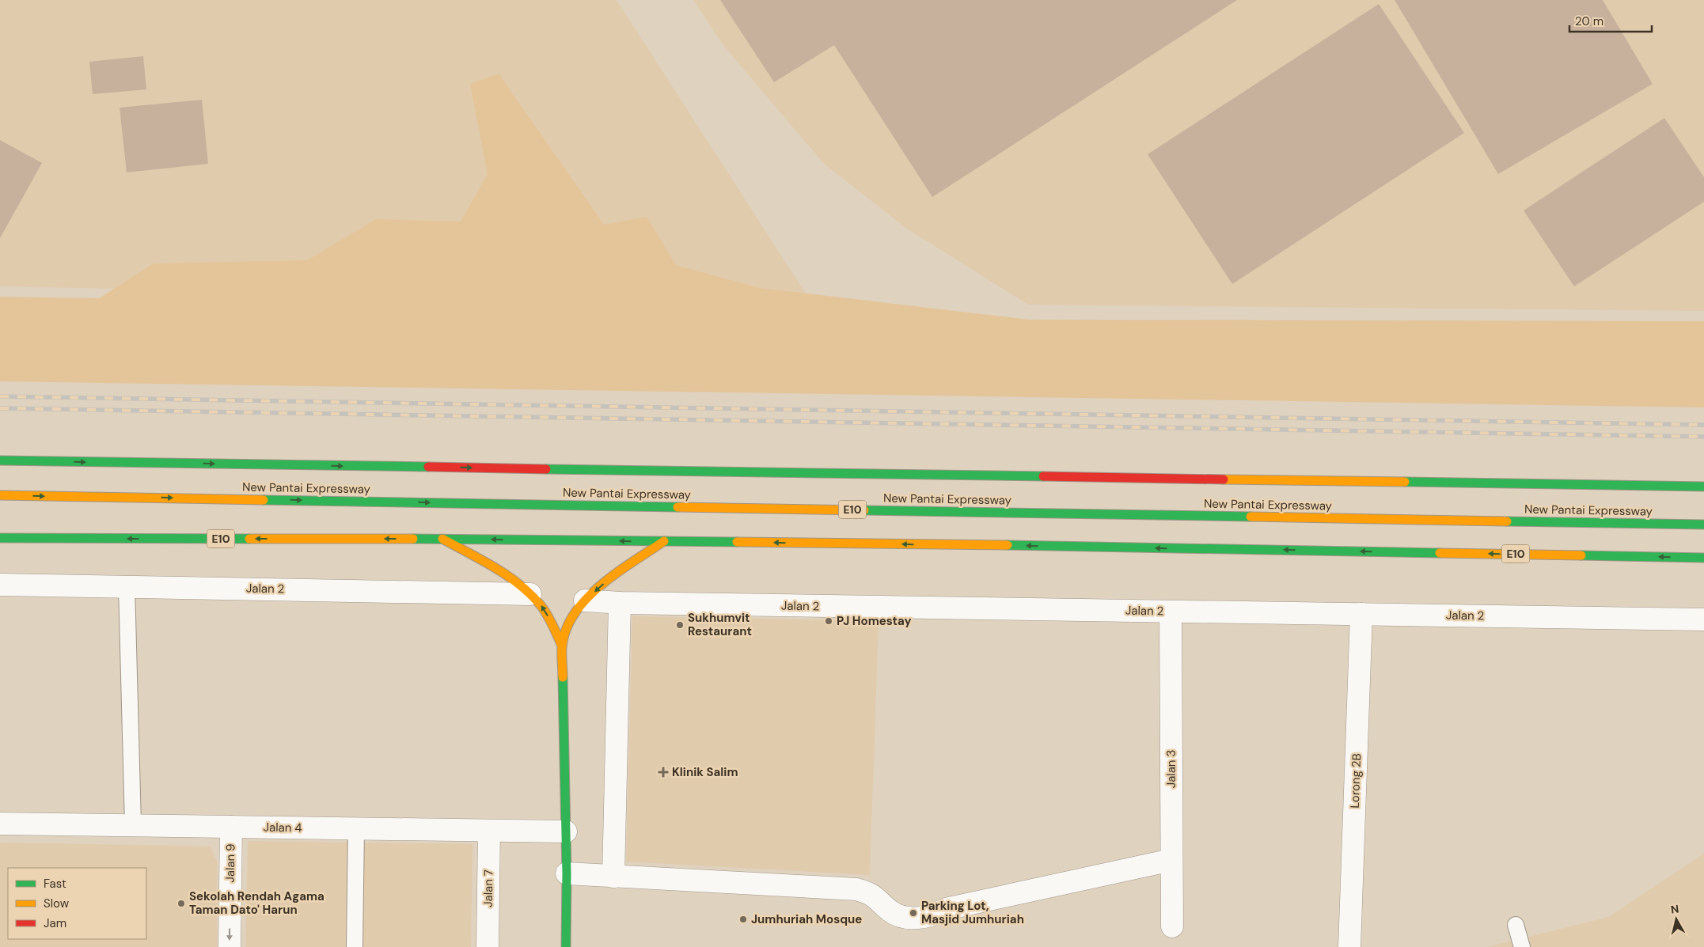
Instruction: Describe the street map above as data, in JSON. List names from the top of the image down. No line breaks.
{"streets":{"main road":["New Pantai Expressway","E10"],"street":["Jalan 2","Jalan 3","Lorong 2B","Jalan 4","Jalan 9","Jalan 7"]},"crossings":[["Jalan 2","Jalan 3"],["Jalan 2","Lorong 2B"],["Jalan 4","Jalan 9"],["Jalan 4","Jalan 7"]],"one_way":["Jalan 9"],"places":{"other":["PJ Homestay","Sukhumvit Restaurant","Sekolah Rendah Agama Taman Dato' Harun","Parking Lot, Masjid Jumhuriah","Jumhuriah Mosque"],"health":["Klinik Salim"]},"legend":["Fast","Slow","Jam"],"scale_bar":"20 m","north":"top"}
